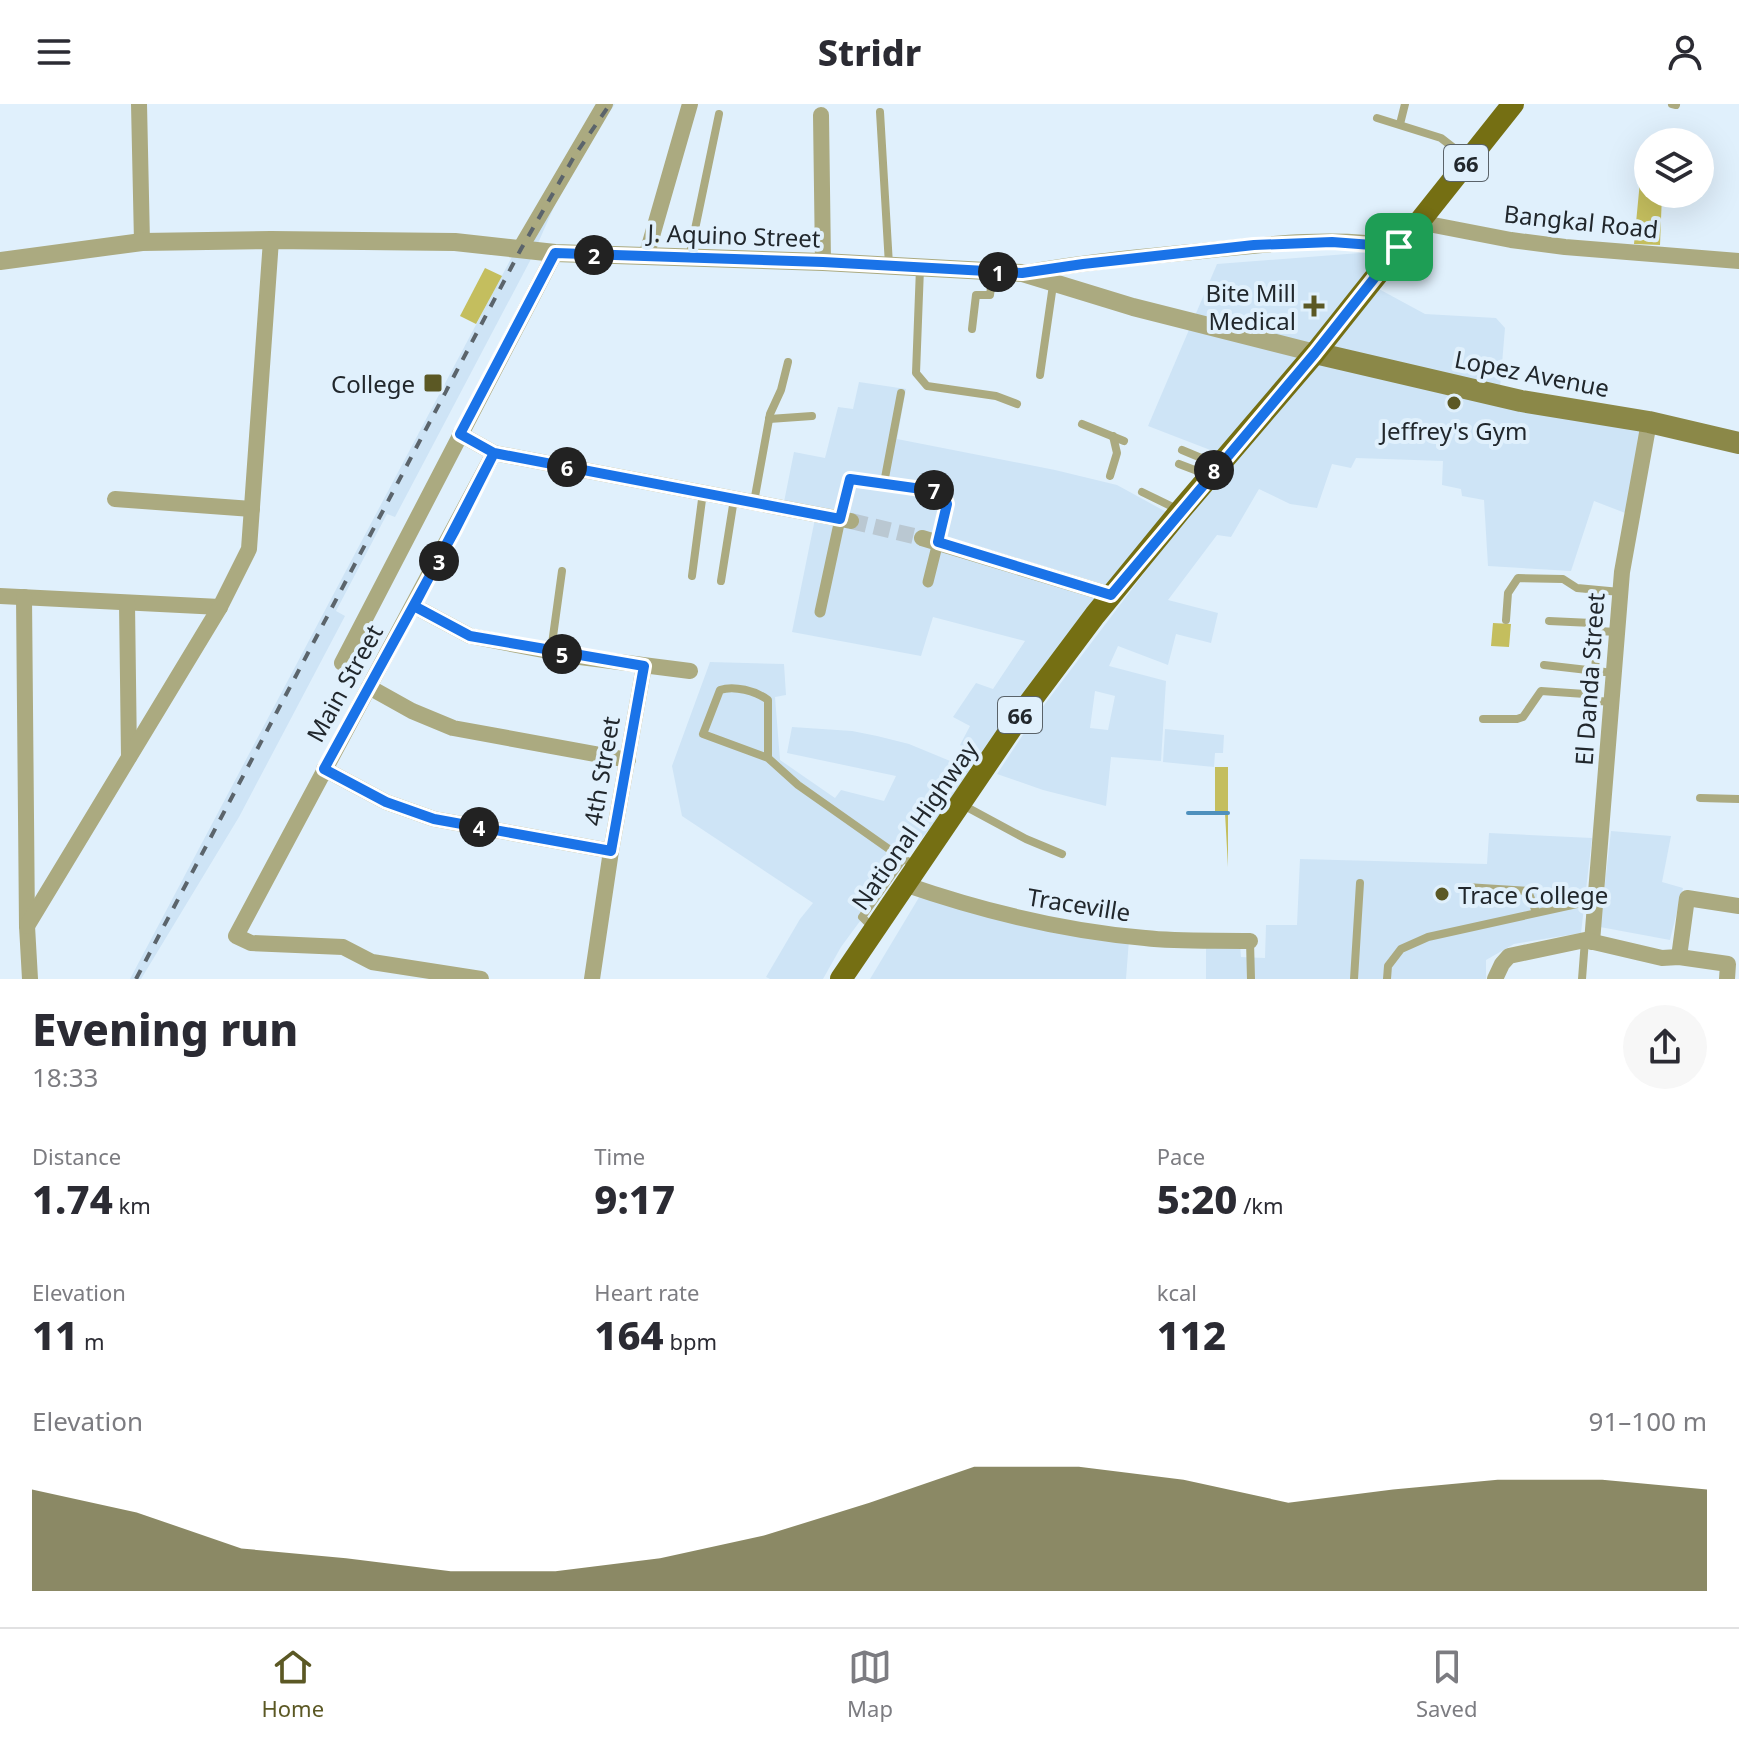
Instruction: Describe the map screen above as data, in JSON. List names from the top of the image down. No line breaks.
{"streets":{"main road":["66","Lopez Avenue","National Highway"],"street":["Bangkal Road","J. Aquino Street","El Danda Street","Main Street","4th Street","Traceville"]},"crossings":[["Bangkal Road","National Highway"],["J. Aquino Street","Lopez Avenue"],["J. Aquino Street","National Highway"],["Lopez Avenue","El Danda Street"],["Lopez Avenue","National Highway"],["National Highway","Traceville"]],"places":{"health":["Bite Mill Medical"],"transit":["College"],"other":["Jeffrey's Gym","Trace College"]},"page":{"header":"Stridr","pins":["2","1","6","8","7","3","5","4"],"heading":["Evening run","18:33"],"stats":[["Distance","1.74 km"],["Time","9:17"],["Pace","5:20 /km"],["Elevation","11 m"],["Heart rate","164 bpm"],["kcal","112"]],"chart":["Elevation","91–100 m"],"tabs":["Home","Map","Saved"]}}
